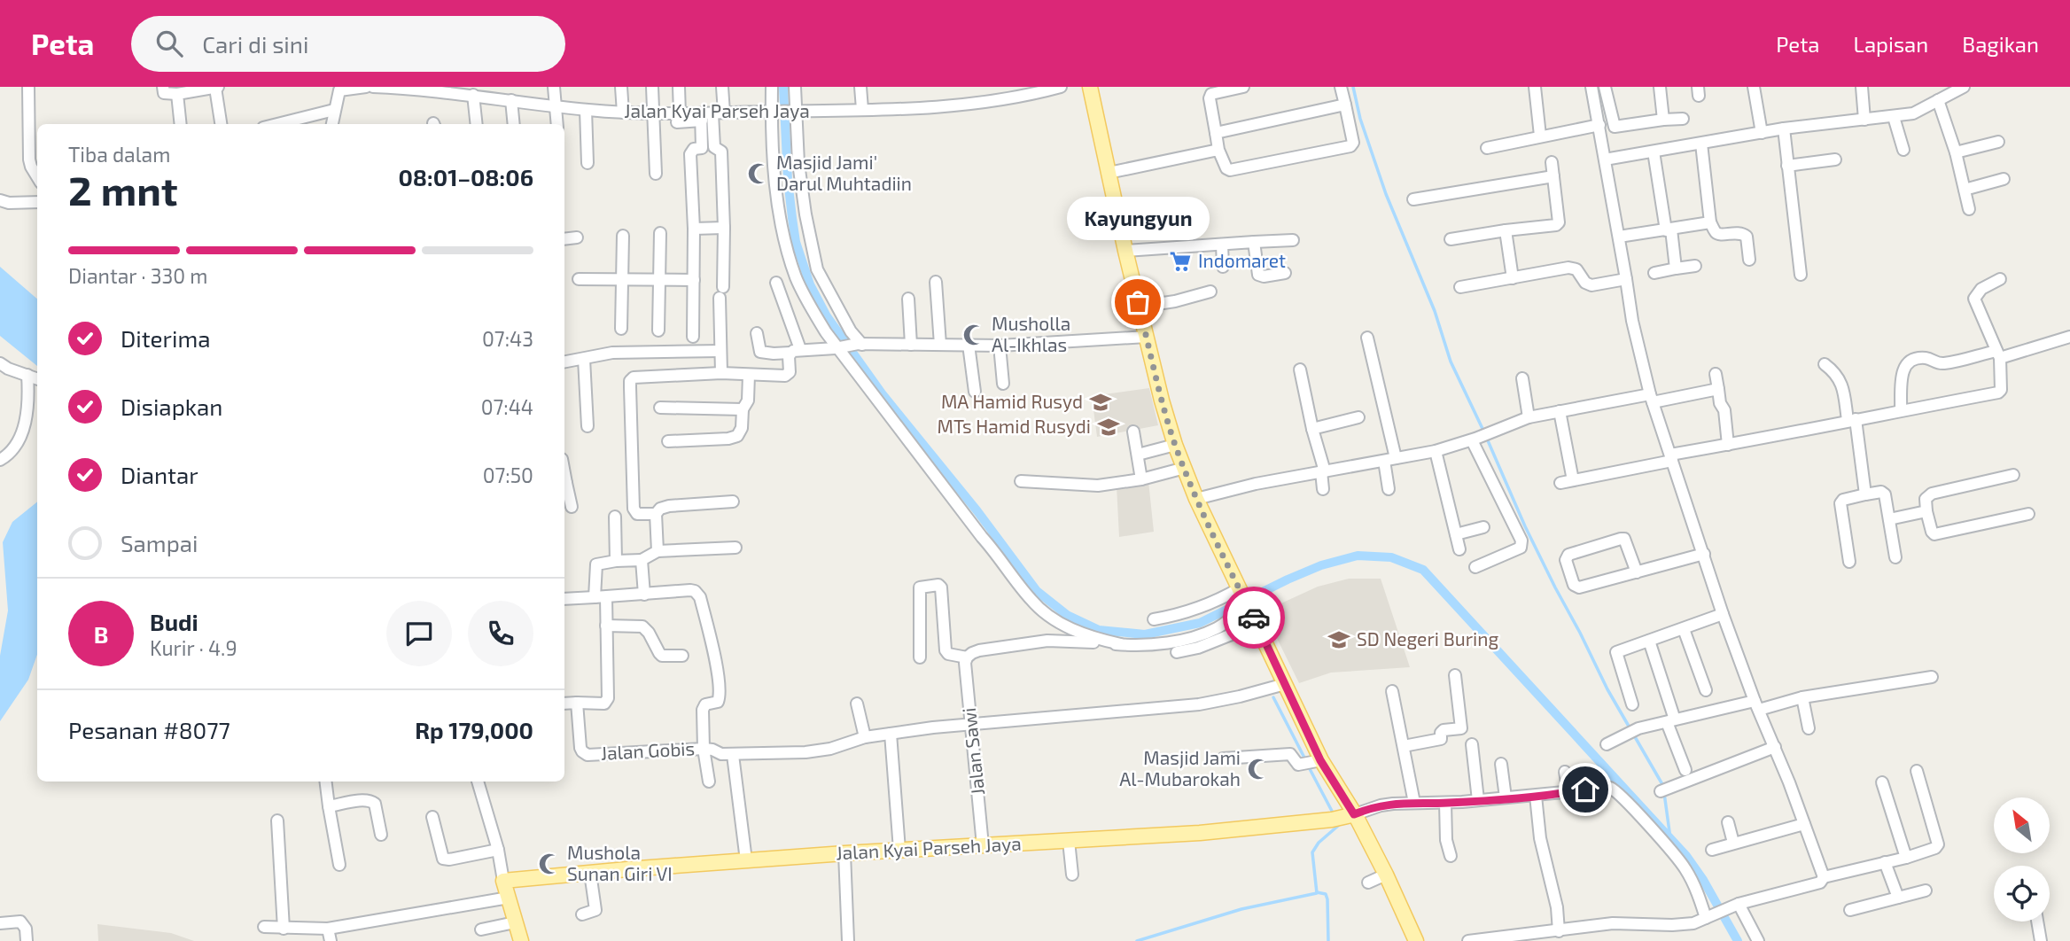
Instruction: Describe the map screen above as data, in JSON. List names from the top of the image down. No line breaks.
{"streets":{"main road":["Jalan Kyai Parseh Jaya"],"street":["Jalan Gobis","Jalan Sawi"]},"crossings":[["Jalan Kyai Parseh Jaya","Jalan Sawi"],["Jalan Gobis","Jalan Sawi"]],"places":{"mosque":["Masjid Jami' Darul Muhtadiin","Musholla Al-Ikhlas","Masjid Jami Al-Mubarokah","Mushola Sunan Giri VI"],"supermarket":["Indomaret"],"other":["Kayungyun"],"school or university":["MA Hamid Rusyd","MTs Hamid Rusydi","SD Negeri Buring"]},"north":"top left","page":{"header":"Peta","search":"Cari di sini","nav":["Peta","Lapisan","Bagikan"],"heading":["2 mnt","Tiba dalam","08:01–08:06"],"panel":["Budi","Kurir · 4.9","Pesanan #8077","Rp 179,000"],"bubble":"Kayungyun","bar":"Diantar · 330 m","list":[["Diterima","07:43"],["Disiapkan","07:44"],["Diantar","07:50"],"Sampai"],"round":"B"}}
